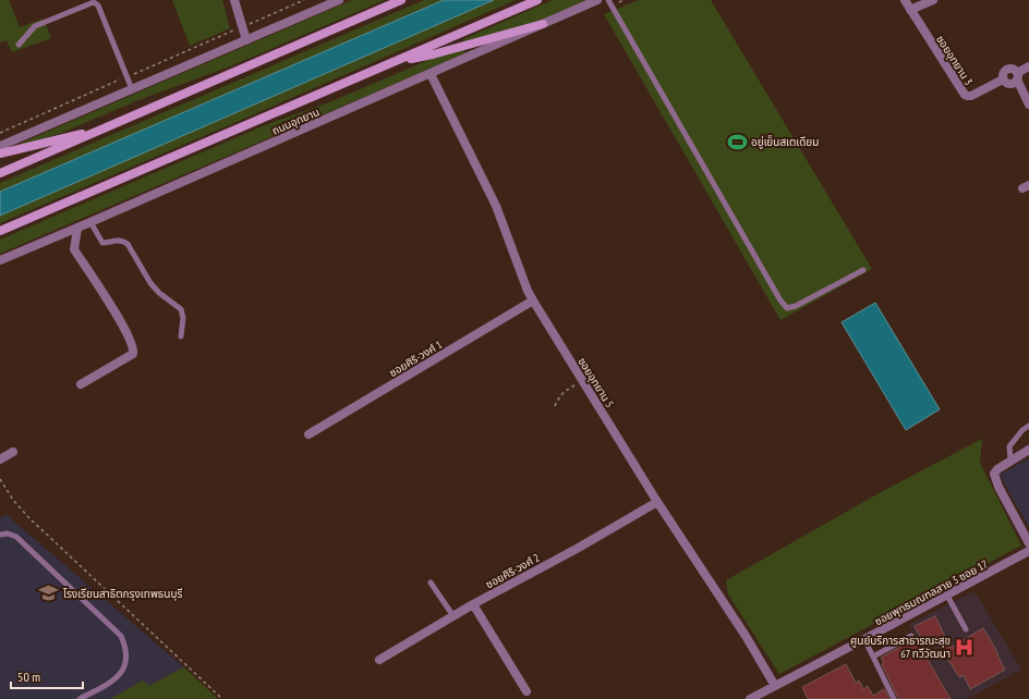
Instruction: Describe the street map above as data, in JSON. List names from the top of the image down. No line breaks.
{"streets":{"main road":["ถนนอุทยาน"],"street":["ซอยอุทยาน 3","ซอยศิริ-วงศ์ 1","ซอยอุทยาน 5","ซอยศิริ-วงศ์ 2","ซอยพุทธมณฑลสาย 3 ซอย 17"]},"crossings":[["ถนนอุทยาน","ซอยอุทยาน 5"],["ซอยศิริ-วงศ์ 1","ซอยอุทยาน 5"],["ซอยอุทยาน 5","ซอยศิริ-วงศ์ 2"],["ซอยอุทยาน 5","ซอยพุทธมณฑลสาย 3 ซอย 17"]],"places":{"sports":["อยู่เย็นสเตเดียม"],"school or university":["โรงเรียนสาธิตกรุงเทพธนบุรี"],"hospital":["ศูนย์บริการสาธารณะสุข 67 ทวีวัฒนา"]},"scale_bar":"50 m"}
